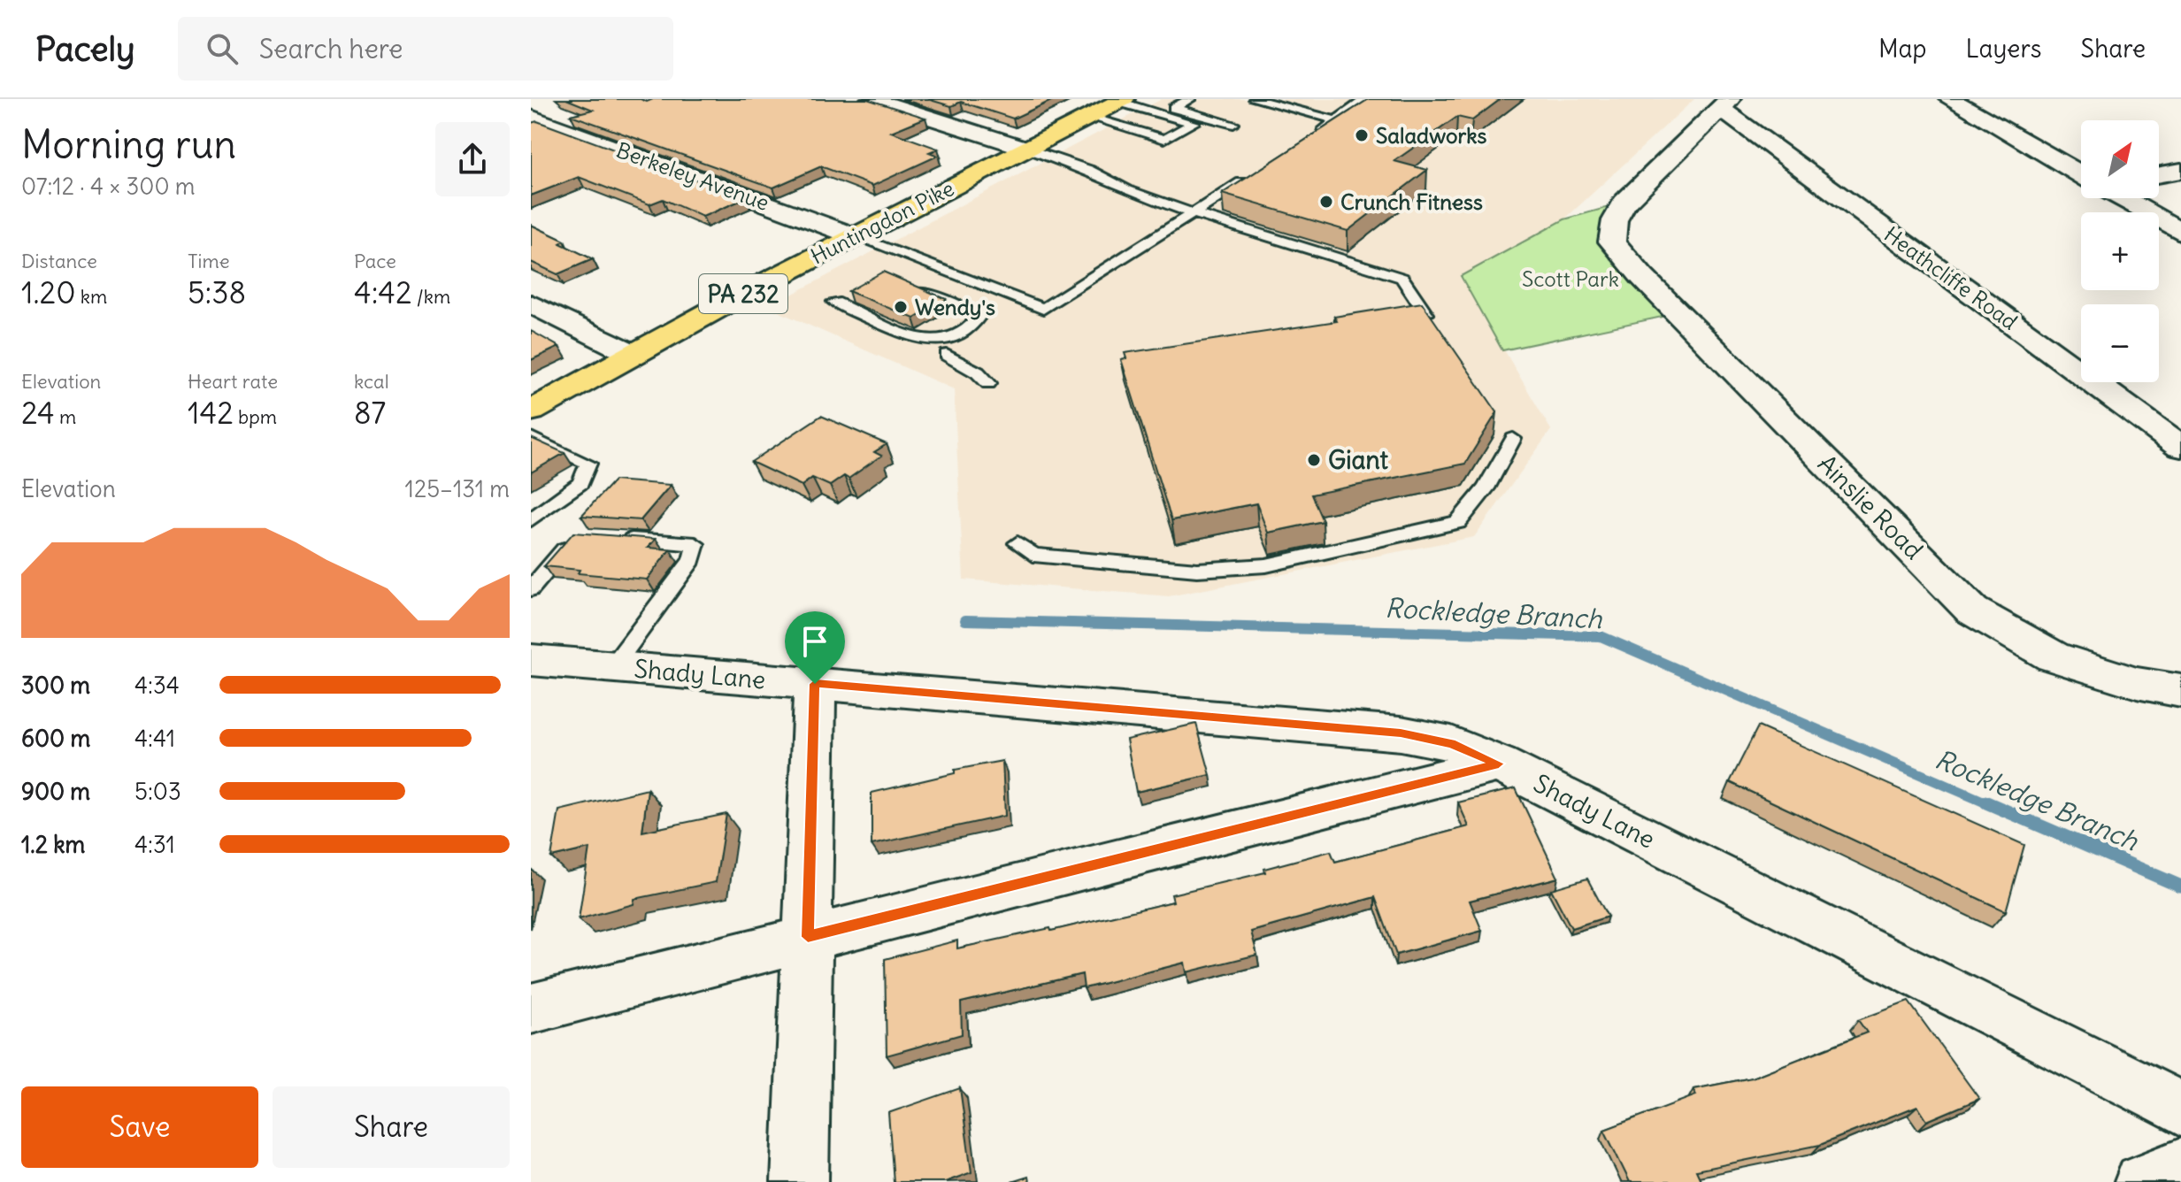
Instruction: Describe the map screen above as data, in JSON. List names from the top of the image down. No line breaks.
{"streets":{"main road":["Huntingdon Pike","PA 232"],"street":["Berkeley Avenue","Heathcliffe Road","Ainslie Road","Shady Lane"]},"crossings":[["Berkeley Avenue","Huntingdon Pike"],["Heathcliffe Road","Ainslie Road"]],"water":["Rockledge Branch"],"parks":["Scott Park"],"places":["Saladworks","Crunch Fitness","Wendy's","Giant"],"north":"top right","page":{"header":"Pacely","search":"Search here","nav":["Map","Layers","Share"],"heading":["Morning run","07:12 · 4 × 300 m"],"map_buttons":["+","−"],"stats":[["Distance","1.20 km"],["Time","5:38"],["Pace","4:42 /km"],["Elevation","24 m"],["Heart rate","142 bpm"],["kcal","87"]],"chart":["Elevation","125–131 m"],"list":[{"name":"300 m","note":"4:34"},{"name":"600 m","note":"4:41"},{"name":"900 m","note":"5:03"},{"name":"1.2 km","note":"4:31"}],"buttons":["Save","Share"]}}
